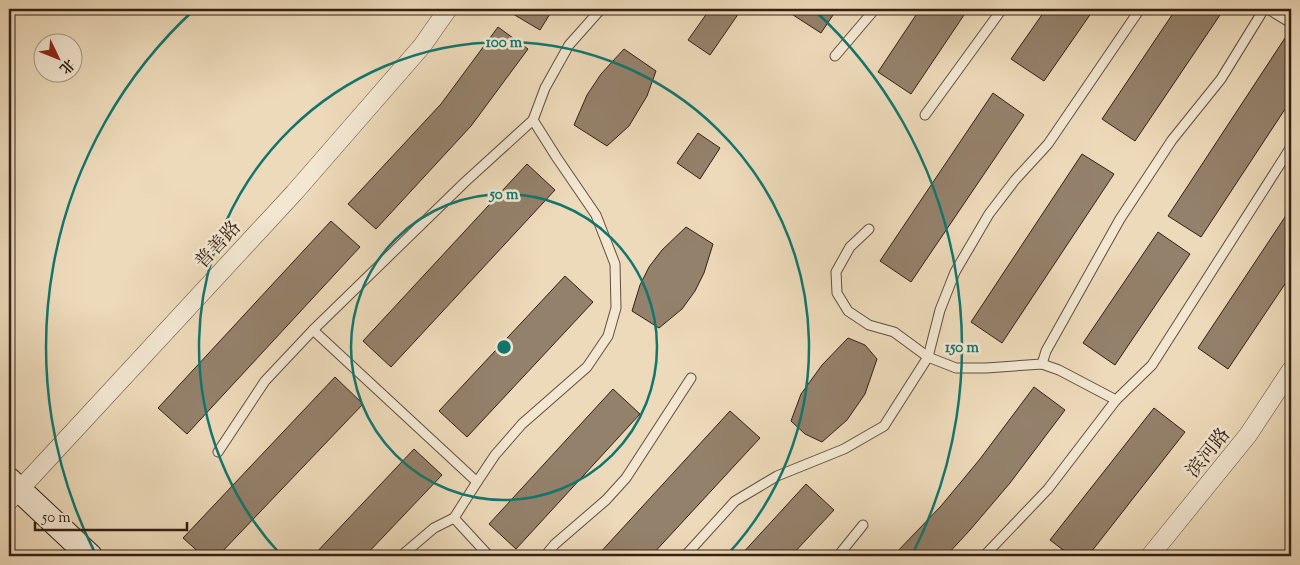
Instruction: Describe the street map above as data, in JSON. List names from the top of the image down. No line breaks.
{"streets":{"street":["普善路","滨河路"]},"scale_bar":"50 m","north":"bottom right","rings":["100 m","50 m","150 m"]}
